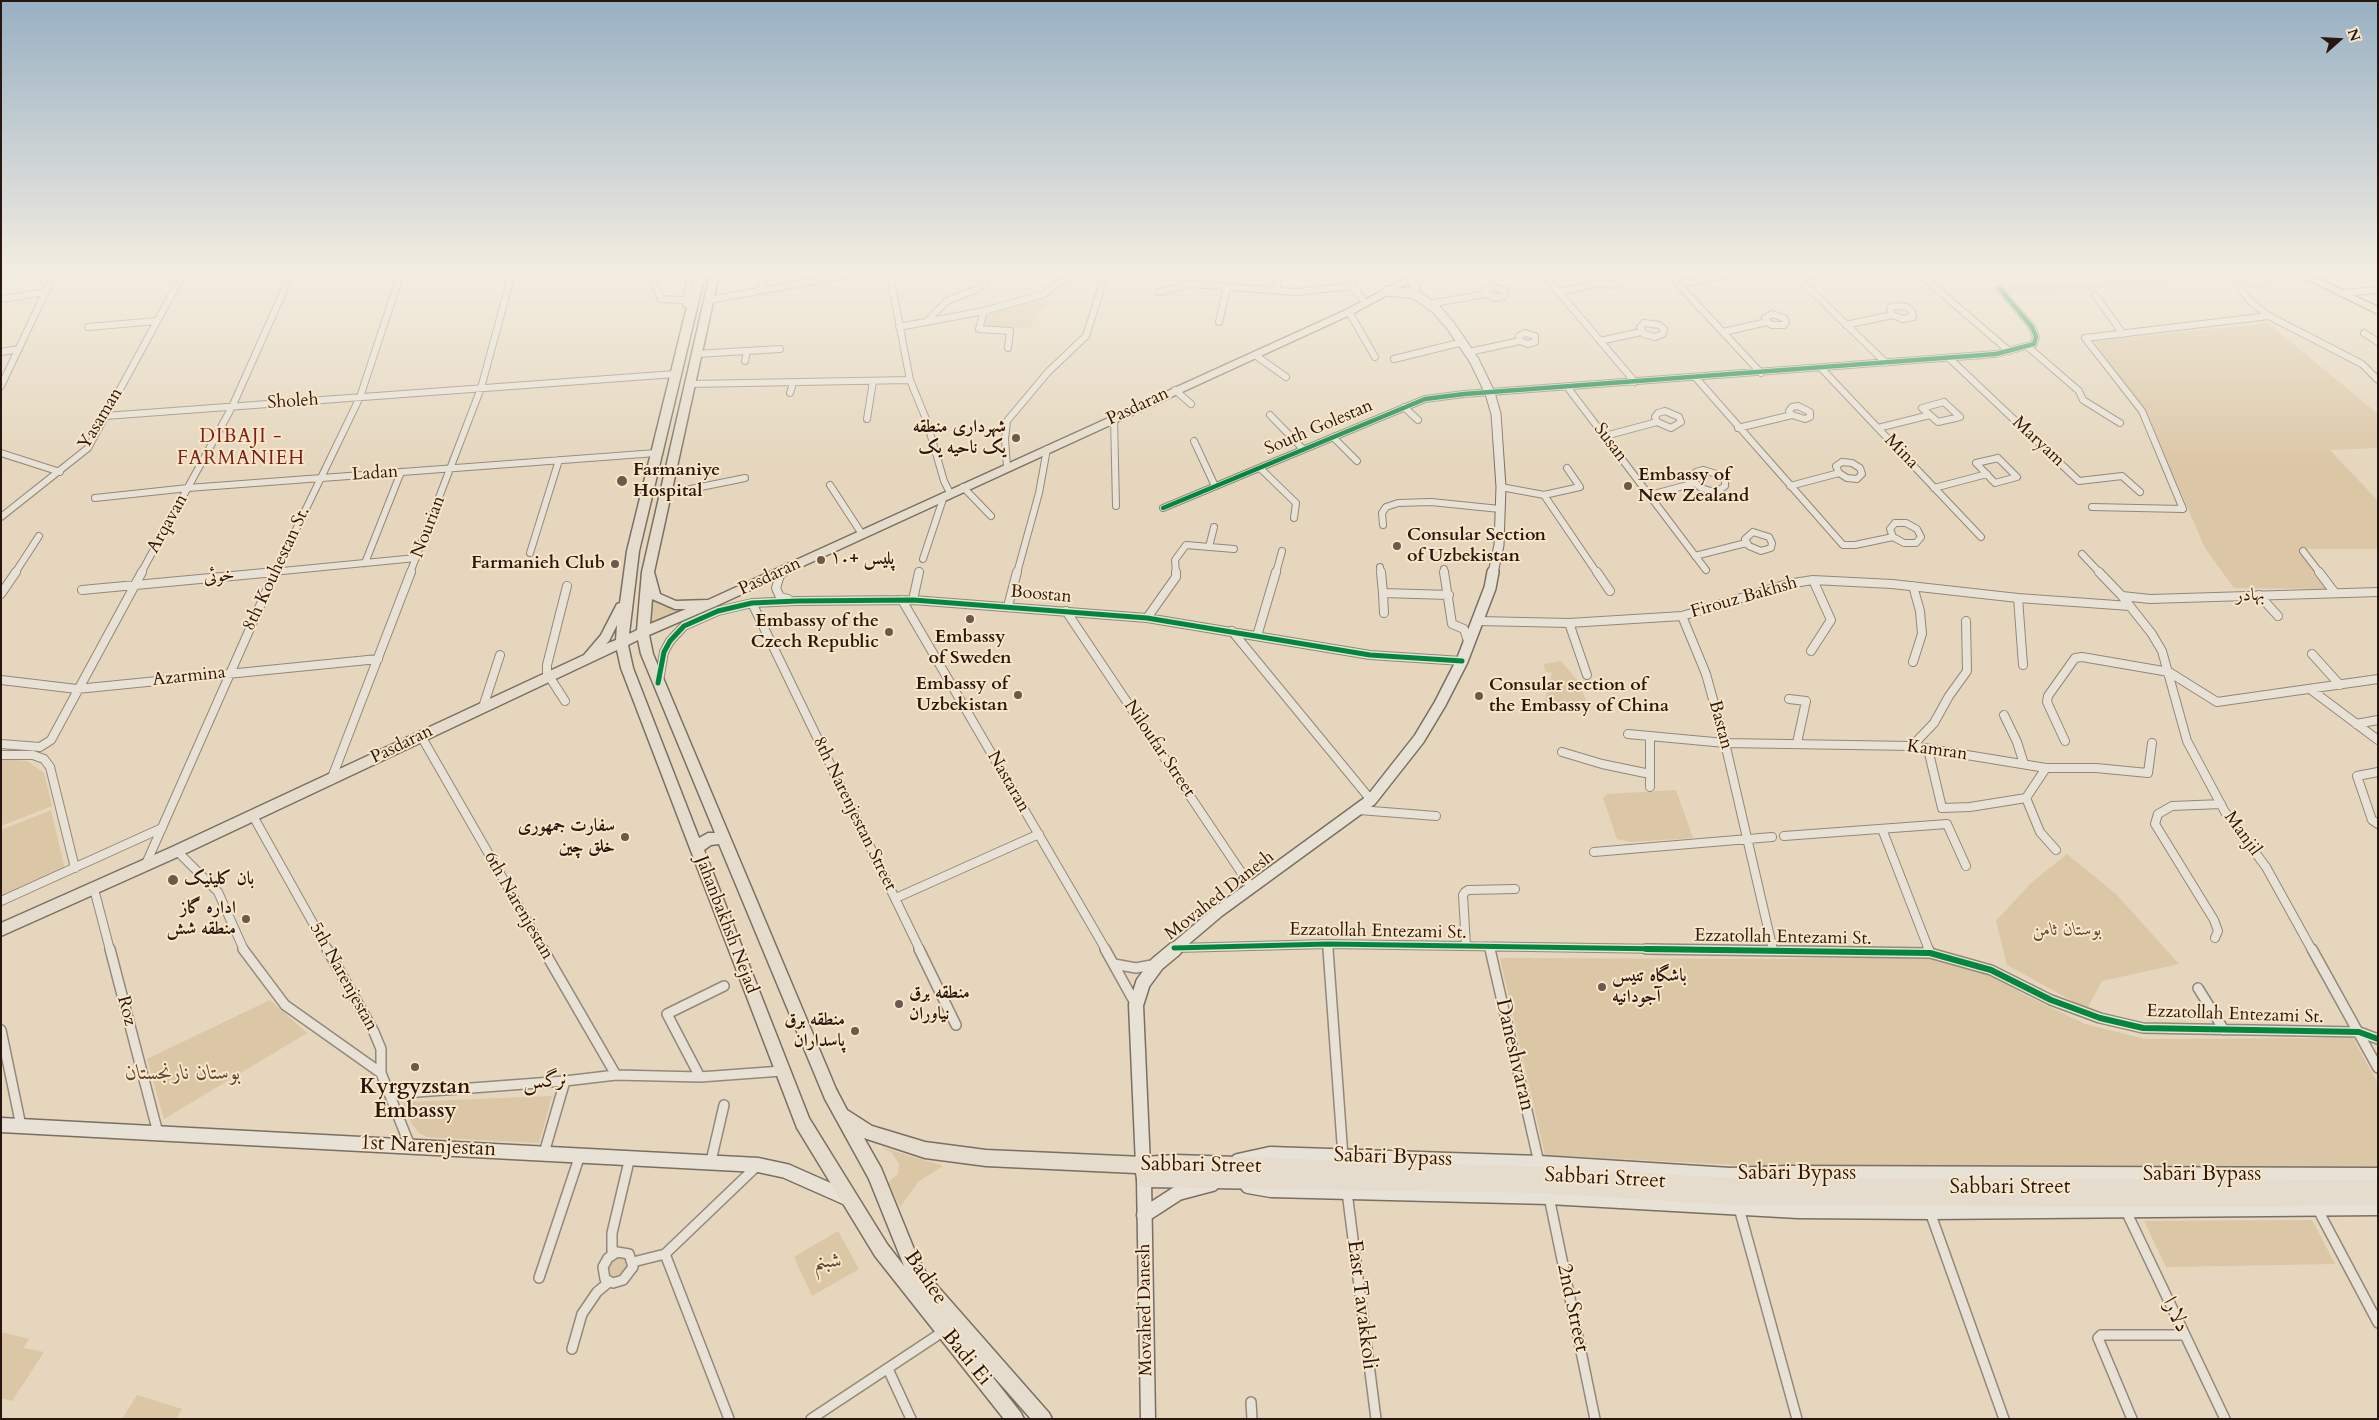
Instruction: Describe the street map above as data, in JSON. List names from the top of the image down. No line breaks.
{"streets":{"main road":["Pasdaran","Movahed Danesh","Jahanbakhsh Nejad","1st Narenjestan","Sabāri Bypass","Sabbari Street","Badiee","Badi Ei"],"street":["Sholeh","Yasaman","South Golestan","Maryam","Susan","Mina","Ladan","Arqavan","Nourian","8th Kouhestan St.","خوئی","Boostan","بهادر","Firouz Bakhsh","Azarmina","Bastan","Niloufar Street","Kamran","Nastaran","8th Narenjestan Street","Manjil","6th Narenjestan","Ezzatollah Entezami St.","5th Narenjestan","Roz","Daneshvaran","نرگس","East Tavakkoli","2nd Street","دلارا"]},"crossings":[["Sholeh","Yasaman"],["Sholeh","Arqavan"],["Sholeh","Nourian"],["Sholeh","8th Kouhestan St."],["Pasdaran","Nourian"],["Pasdaran","8th Kouhestan St."],["Pasdaran","6th Narenjestan"],["Pasdaran","Jahanbakhsh Nejad"],["Pasdaran","5th Narenjestan"],["Pasdaran","Roz"],["South Golestan","Maryam"],["South Golestan","Susan"],["South Golestan","Mina"],["South Golestan","Movahed Danesh"],["Ladan","Arqavan"],["Ladan","Nourian"],["Ladan","8th Kouhestan St."],["Arqavan","خوئی"],["Arqavan","Azarmina"],["Nourian","خوئی"],["Nourian","Azarmina"],["8th Kouhestan St.","خوئی"],["8th Kouhestan St.","Azarmina"],["Boostan","Niloufar Street"],["Boostan","Nastaran"],["Boostan","8th Narenjestan Street"],["Boostan","Movahed Danesh"],["Boostan","Jahanbakhsh Nejad"],["بهادر","Manjil"],["Firouz Bakhsh","Bastan"],["Firouz Bakhsh","Manjil"],["Firouz Bakhsh","Movahed Danesh"],["Bastan","Kamran"],["Bastan","Ezzatollah Entezami St."],["Niloufar Street","Movahed Danesh"],["Nastaran","Movahed Danesh"],["Manjil","Ezzatollah Entezami St."],["Movahed Danesh","Ezzatollah Entezami St."],["Movahed Danesh","Sabbari Street"],["6th Narenjestan","نرگس"],["Jahanbakhsh Nejad","نرگس"],["Jahanbakhsh Nejad","1st Narenjestan"],["Jahanbakhsh Nejad","Sabbari Street"],["Jahanbakhsh Nejad","Badiee"],["Jahanbakhsh Nejad","Badi Ei"],["Ezzatollah Entezami St.","Daneshvaran"],["5th Narenjestan","نرگس"],["5th Narenjestan","1st Narenjestan"],["Roz","1st Narenjestan"],["Daneshvaran","Sabāri Bypass"],["1st Narenjestan","Badi Ei"],["Sabāri Bypass","Sabbari Street"],["Sabāri Bypass","East Tavakkoli"],["Sabāri Bypass","2nd Street"],["Sabāri Bypass","دلارا"],["Sabbari Street","Badiee"]],"districts":["DIBAJI - FARMANIEH"],"parks":["بوستان ثامن","بوستان نارنجستان","شبنم"],"places":["شهرداری منطقه یک ناحیه یک","Farmaniye Hospital","Embassy of New Zealand","Consular Section of Uzbekistan","پلیس +١٠","Farmanieh Club","Embassy of Sweden","Embassy of the Czech Republic","Embassy of Uzbekistan","Consular section of the Embassy of China","سفارت جمهوری خلق چین","بان کلینیک","اداره گاز منطقه شش","باشگاه تنیس آجودانیه","منطقه برق نیاوران","منطقه برق پاسداران","Kyrgyzstan Embassy"],"north":"right"}
